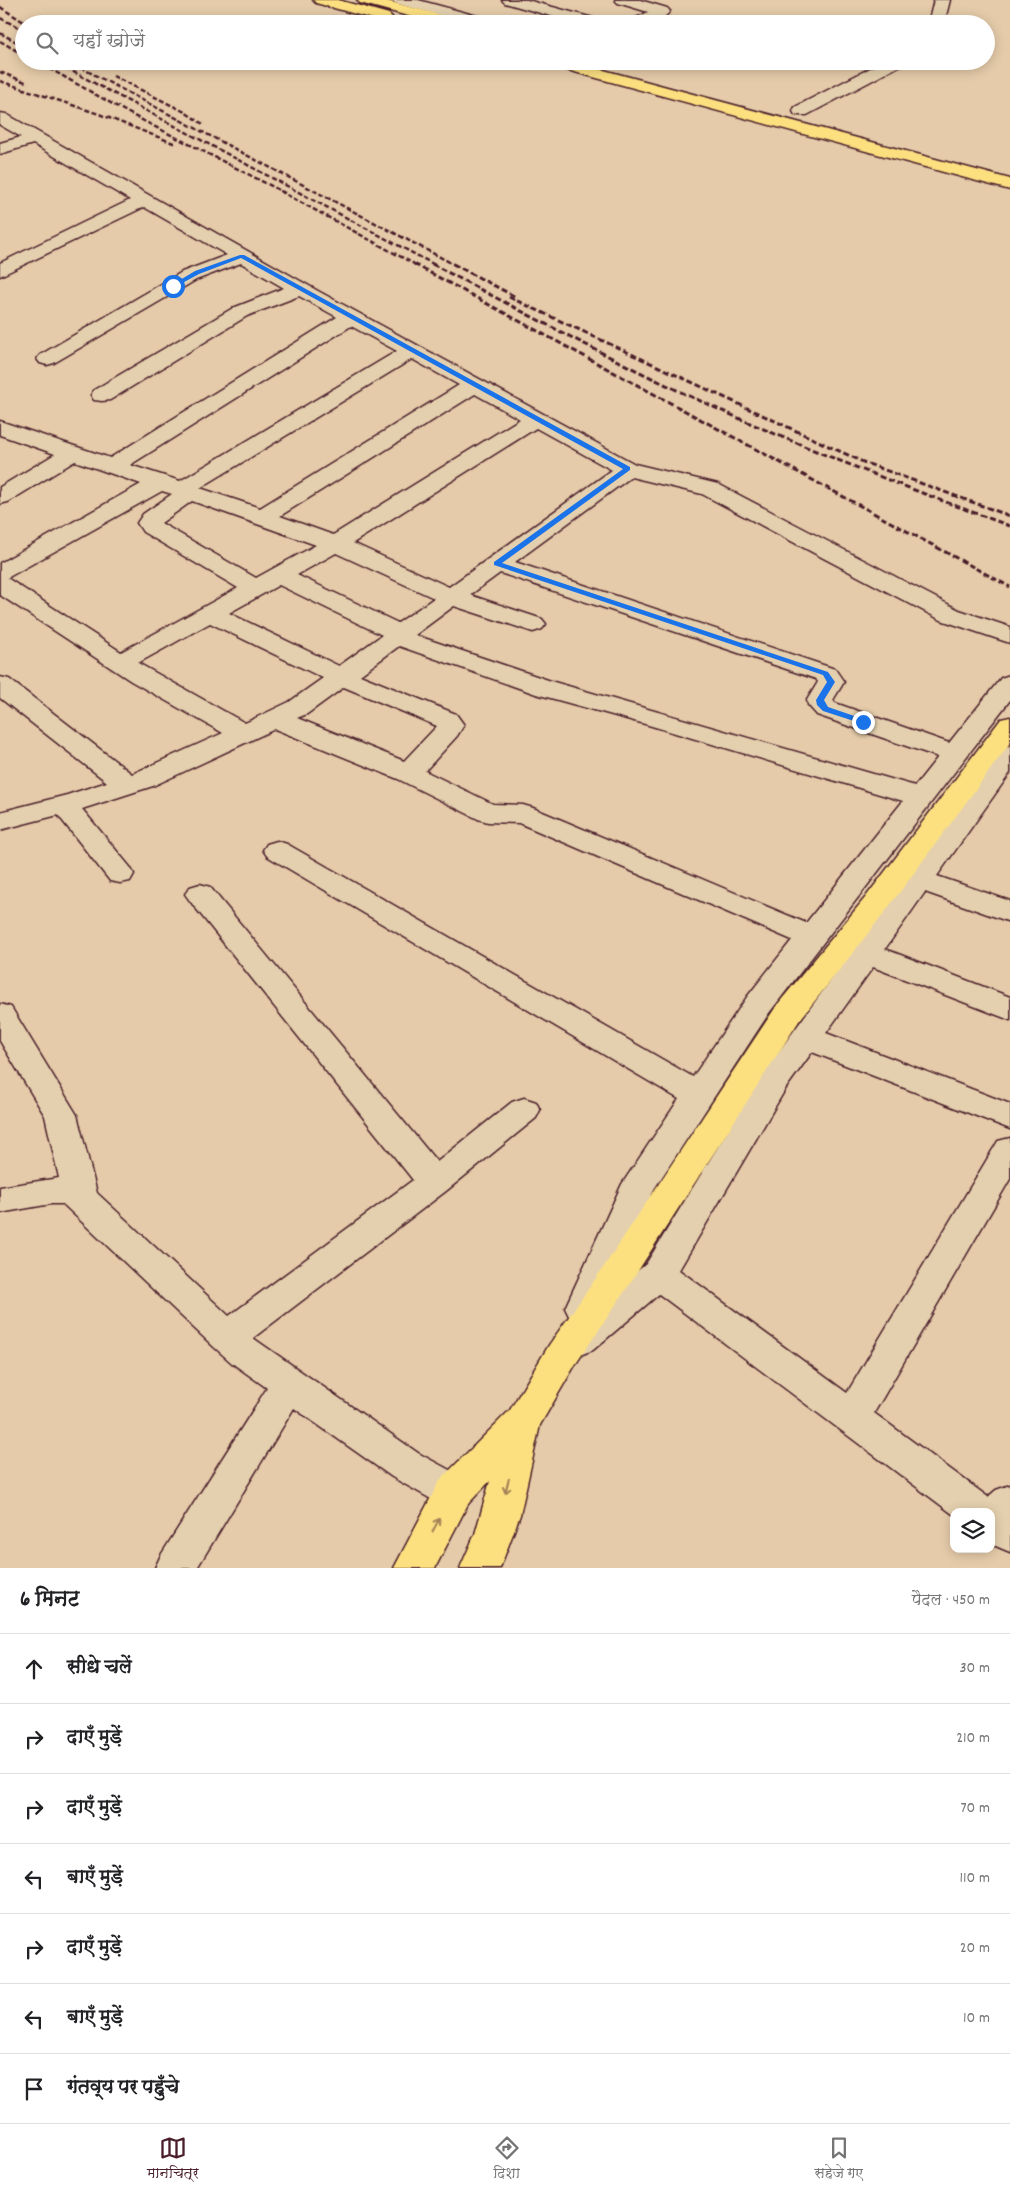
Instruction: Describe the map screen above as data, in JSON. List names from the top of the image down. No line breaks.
{"page":{"search":"यहाँ खोजें","heading":["6 मिनट","पैदल · 450 m"],"list":[["सीधे चलें","30 m"],["दाएँ मुड़ें","210 m"],["दाएँ मुड़ें","70 m"],["बाएँ मुड़ें","110 m"],["दाएँ मुड़ें","20 m"],["बाएँ मुड़ें","10 m"],"गंतव्य पर पहुँचे"],"nav":["मानचित्र","दिशा","सहेजे गए"]}}
